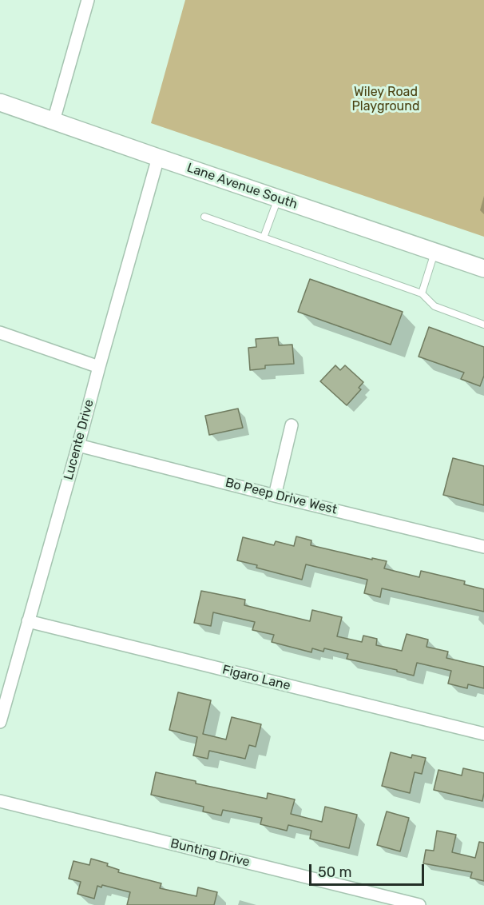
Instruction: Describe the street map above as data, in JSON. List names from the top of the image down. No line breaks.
{"streets":{"main road":["Lane Avenue South"],"street":["Lucente Drive","Bo Peep Drive West","Figaro Lane","Bunting Drive"]},"crossings":[["Lane Avenue South","Lucente Drive"],["Lucente Drive","Bo Peep Drive West"],["Lucente Drive","Figaro Lane"]],"parks":["Wiley Road Playground"],"scale_bar":"50 m"}
